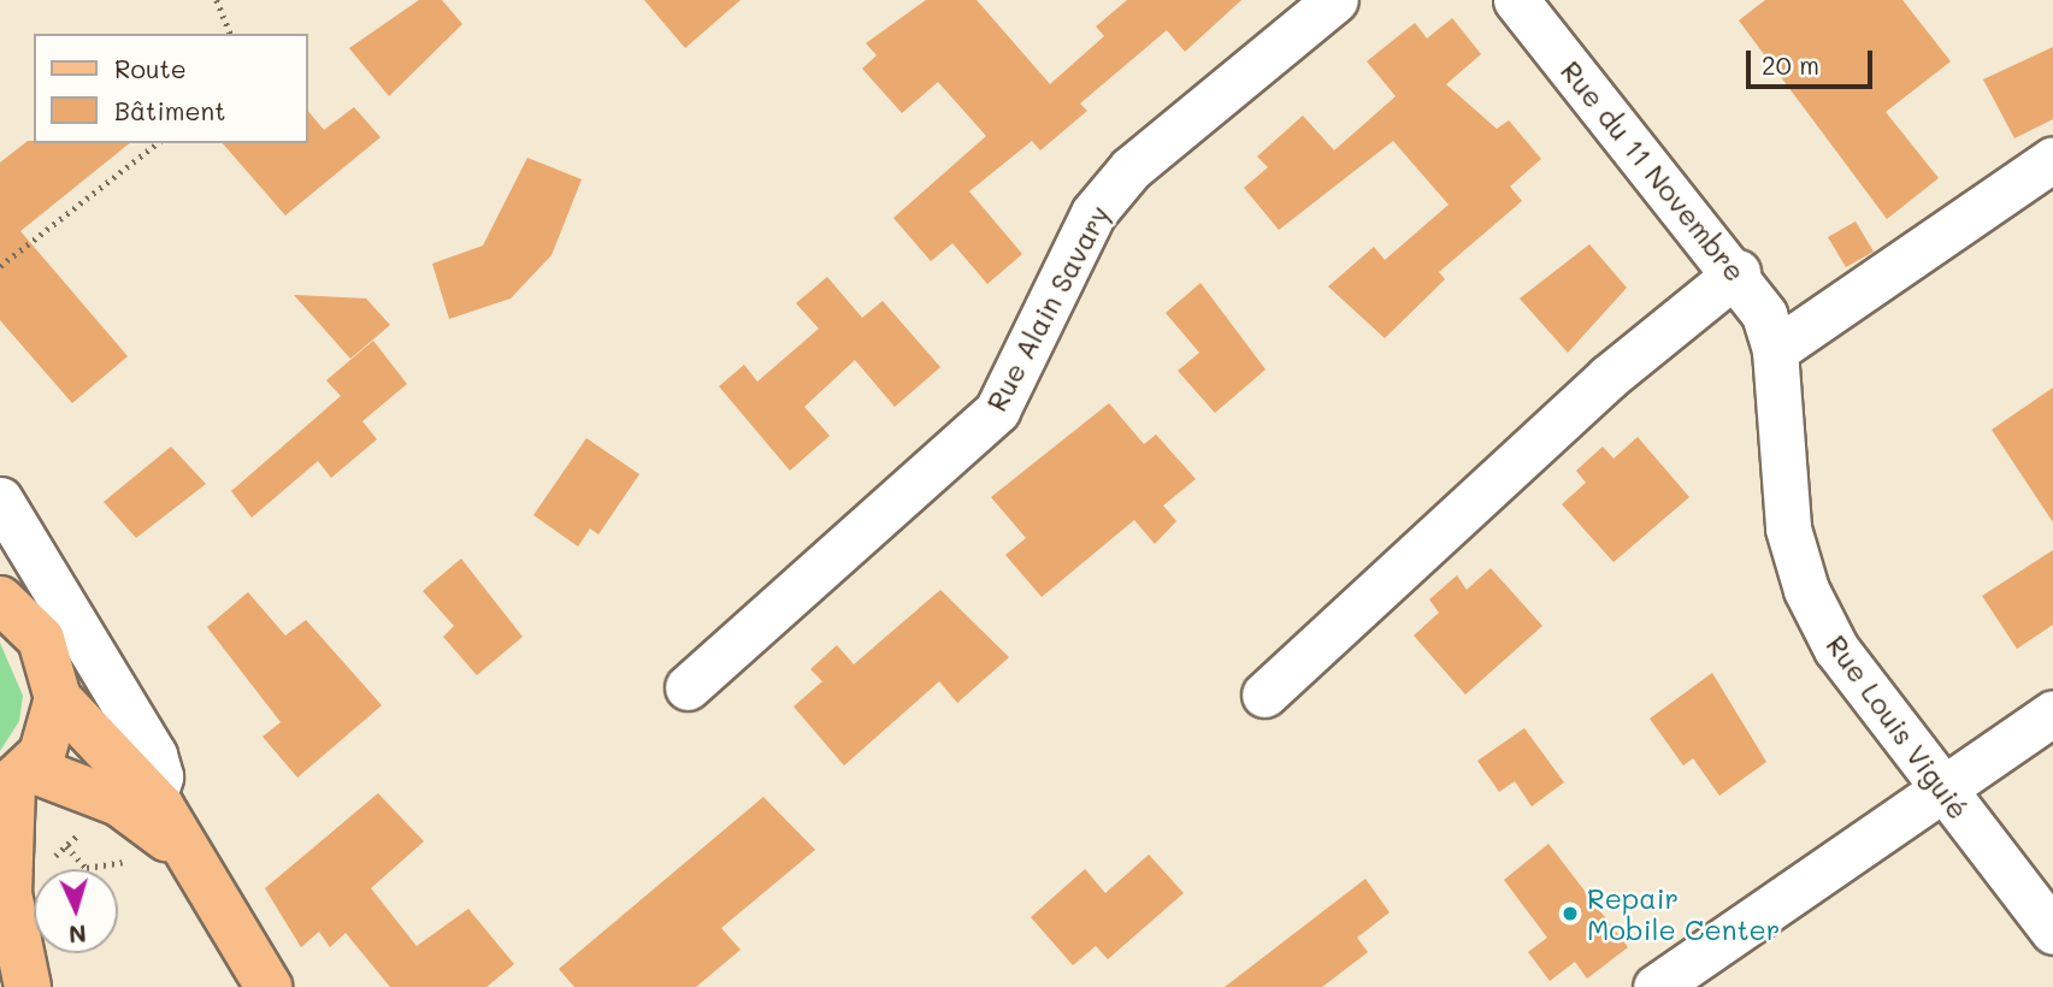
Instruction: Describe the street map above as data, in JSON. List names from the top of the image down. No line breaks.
{"streets":{"street":["Rue du 11 Novembre","Rue Alain Savary","Rue Louis Viguié"]},"crossings":[["Rue du 11 Novembre","Rue Louis Viguié"]],"places":["Repair Mobile Center"],"legend":["Route","Bâtiment"],"scale_bar":"20 m","north":"bottom"}
